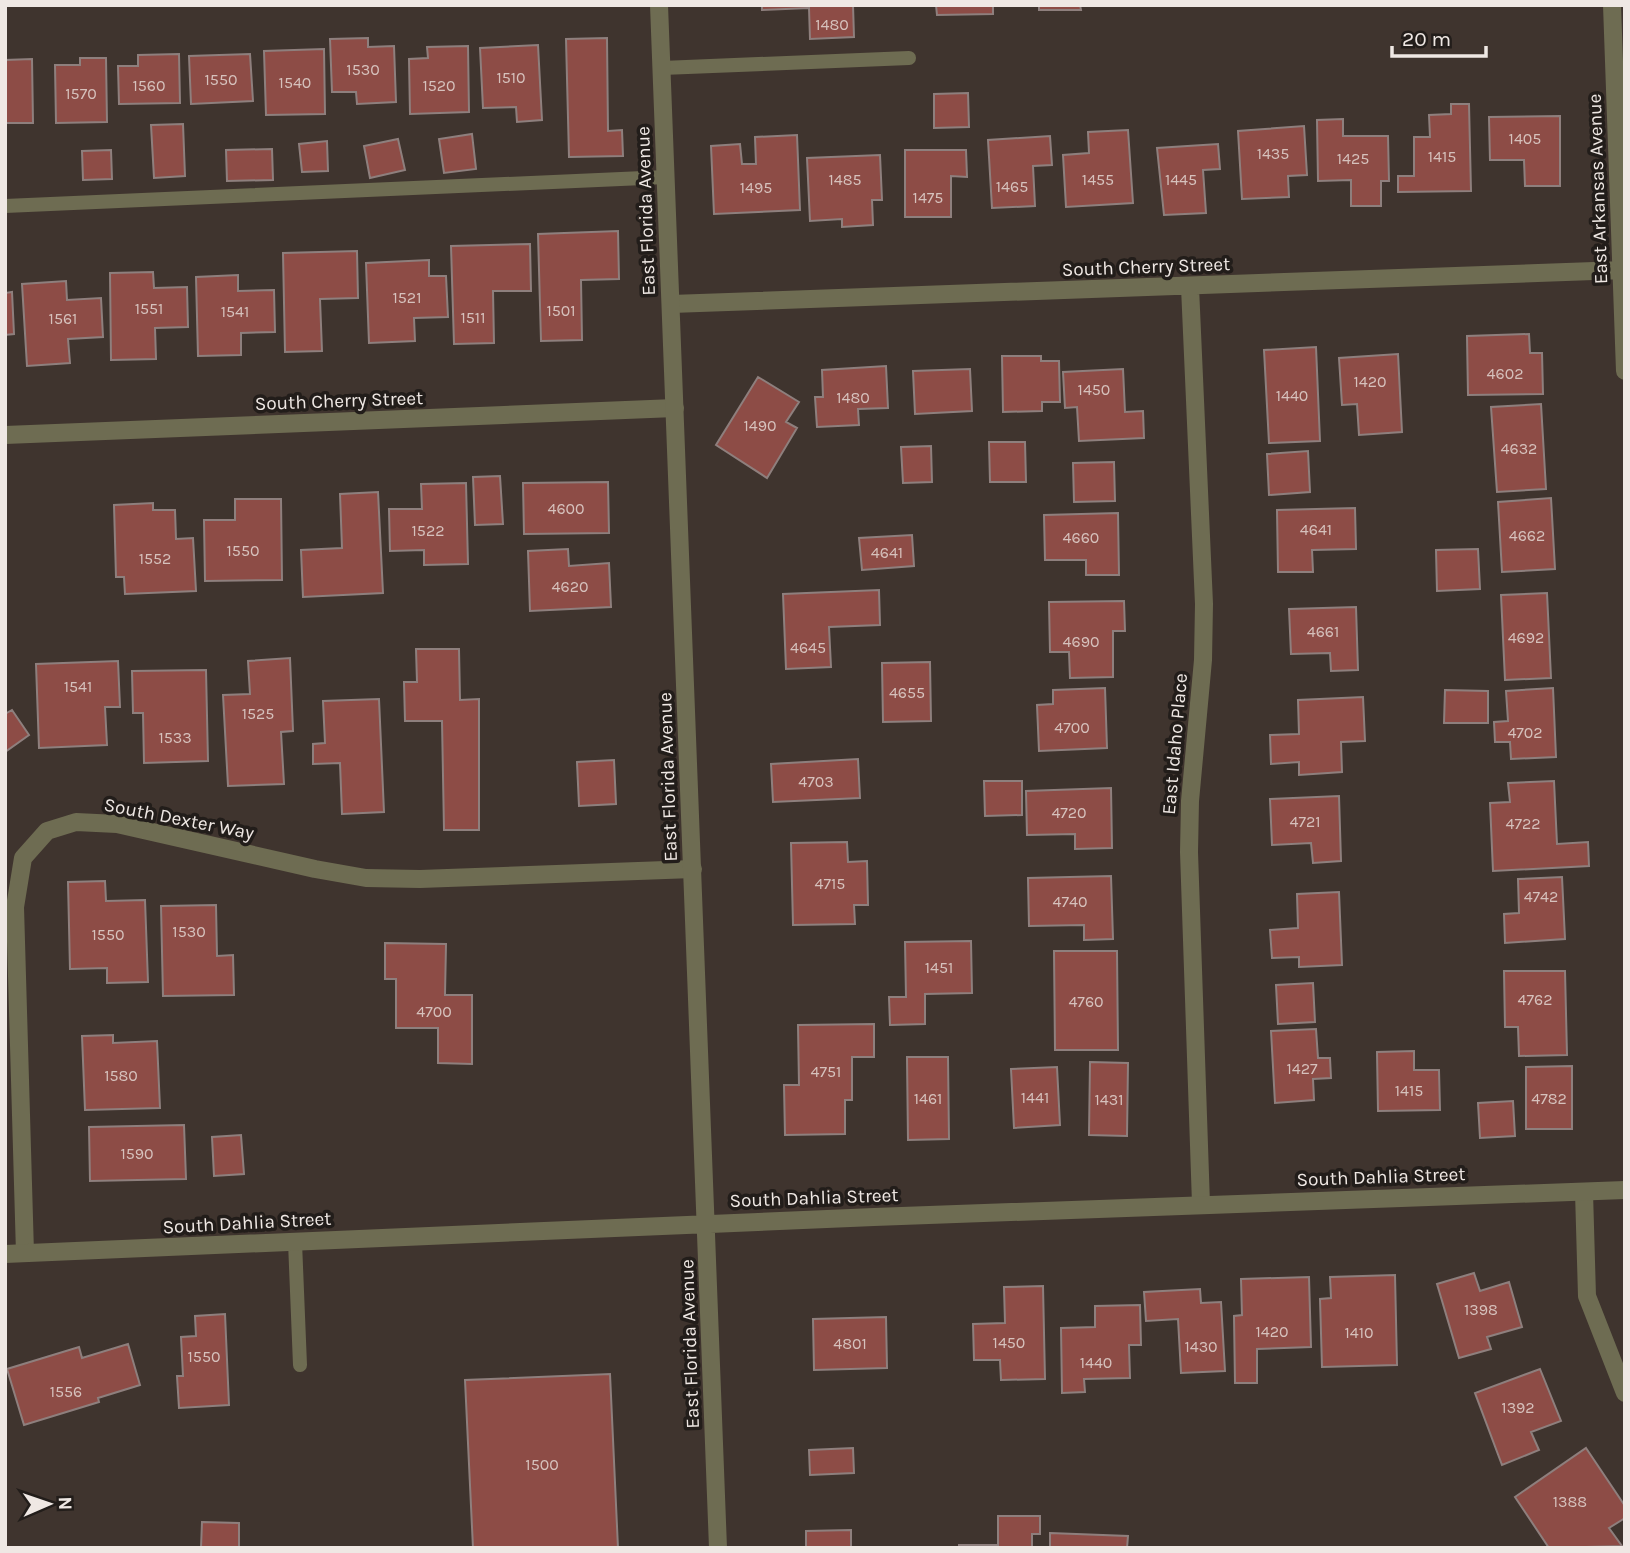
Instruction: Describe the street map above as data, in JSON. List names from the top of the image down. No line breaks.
{"streets":{"street":["East Arkansas Avenue","East Florida Avenue","South Cherry Street","East Idaho Place","South Dexter Way","South Dahlia Street"]},"crossings":[["East Arkansas Avenue","South Cherry Street"],["East Florida Avenue","South Cherry Street"],["East Florida Avenue","South Dexter Way"],["East Florida Avenue","South Dahlia Street"],["South Cherry Street","East Idaho Place"],["East Idaho Place","South Dahlia Street"],["South Dexter Way","South Dahlia Street"]],"house_numbers":["1480","1530","1510","1550","1540","1560","1520","1570","1405","1435","1415","1425","1485","1455","1445","1465","1495","1475","1521","1551","1501","1541","1511","1561","4602","1420","1450","1440","1480","1490","4632","4600","4641","1522","4662","4660","1550","4641","1552","4620","4661","4692","4690","4645","1541","4655","1525","4700","4702","1533","4703","4720","4721","4722","4715","4742","4740","1530","1550","1451","4762","4760","4700","1427","4751","1580","1415","1441","1461","4782","1431","1590","1398","1420","1410","1450","4801","1430","1550","1440","1556","1392","1500","1388"],"scale_bar":"20 m","north":"right"}
